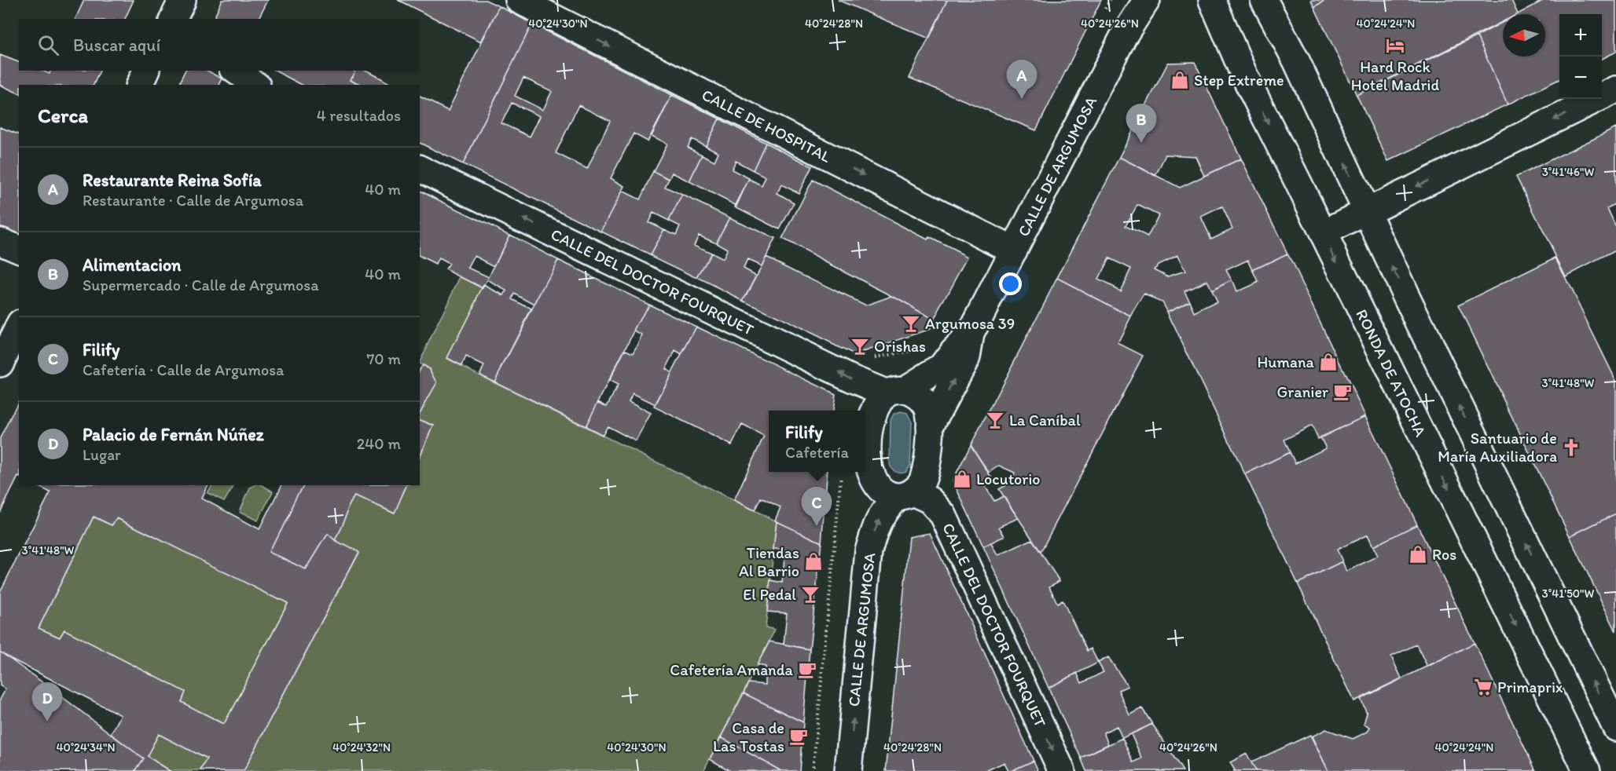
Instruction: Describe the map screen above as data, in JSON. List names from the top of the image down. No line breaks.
{"streets":{"street":["CALLE DE HOSPITAL","CALLE DE ARGUMOSA","CALLE DEL DOCTOR FOURQUET","RONDA DE ATOCHA"]},"crossings":[["CALLE DE HOSPITAL","CALLE DE ARGUMOSA"],["CALLE DE ARGUMOSA","CALLE DEL DOCTOR FOURQUET"]],"one_way":["CALLE DE HOSPITAL","CALLE DE ARGUMOSA"],"places":{"hotel":["Hard Rock Hotel Madrid"],"shop":["Step Extreme","Humana","Locutorio","Ros","Tiendas Al Barrio"],"bar":["Argumosa 39","Orishas","La Caníbal","El Pedal"],"cafe":["Granier","Cafetería Amanda","Casa de Las Tostas"],"church":["Santuario de María Auxiliadora"],"supermarket":["Primaprix"]},"north":"left","page":{"map_buttons":["+","−"],"search":"Buscar aquí","pins":["A","B","C","D"],"heading":["Cerca","4 resultados"],"list":[{"mark":"A","name":"Restaurante Reina Sofía","note":"Restaurante · Calle de Argumosa","value":"40 m"},{"mark":"B","name":"Alimentacion","note":"Supermercado · Calle de Argumosa","value":"40 m"},{"mark":"C","name":"Filify","note":"Cafetería · Calle de Argumosa","value":"70 m"},{"mark":"D","name":"Palacio de Fernán Núñez","note":"Lugar","value":"240 m"}],"popup":["Filify","Cafetería"]},"coordinates":["40°24'30\"N","40°24'28\"N","40°24'26\"N","40°24'24\"N","3°41'46\"W","3°41'48\"W","3°41'50\"W","40°24'34\"N","40°24'32\"N"]}
